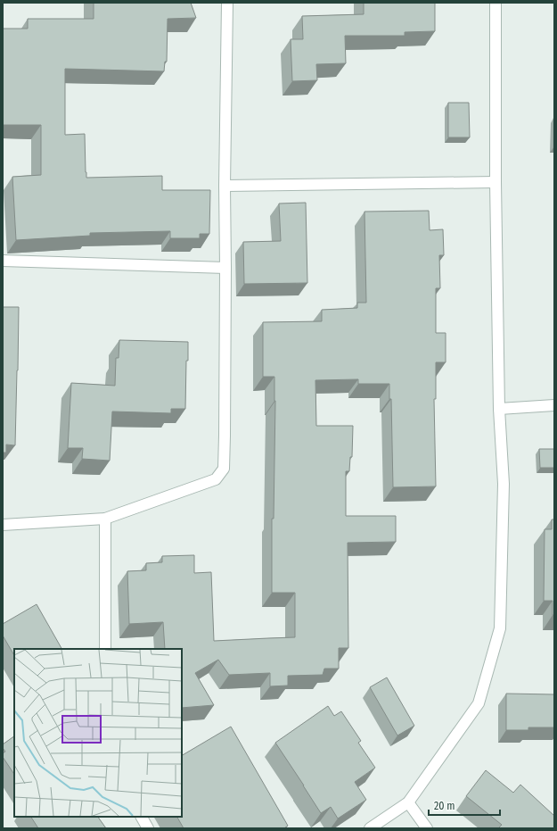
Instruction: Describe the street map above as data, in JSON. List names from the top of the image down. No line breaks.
{"scale_bar":"20 m"}
